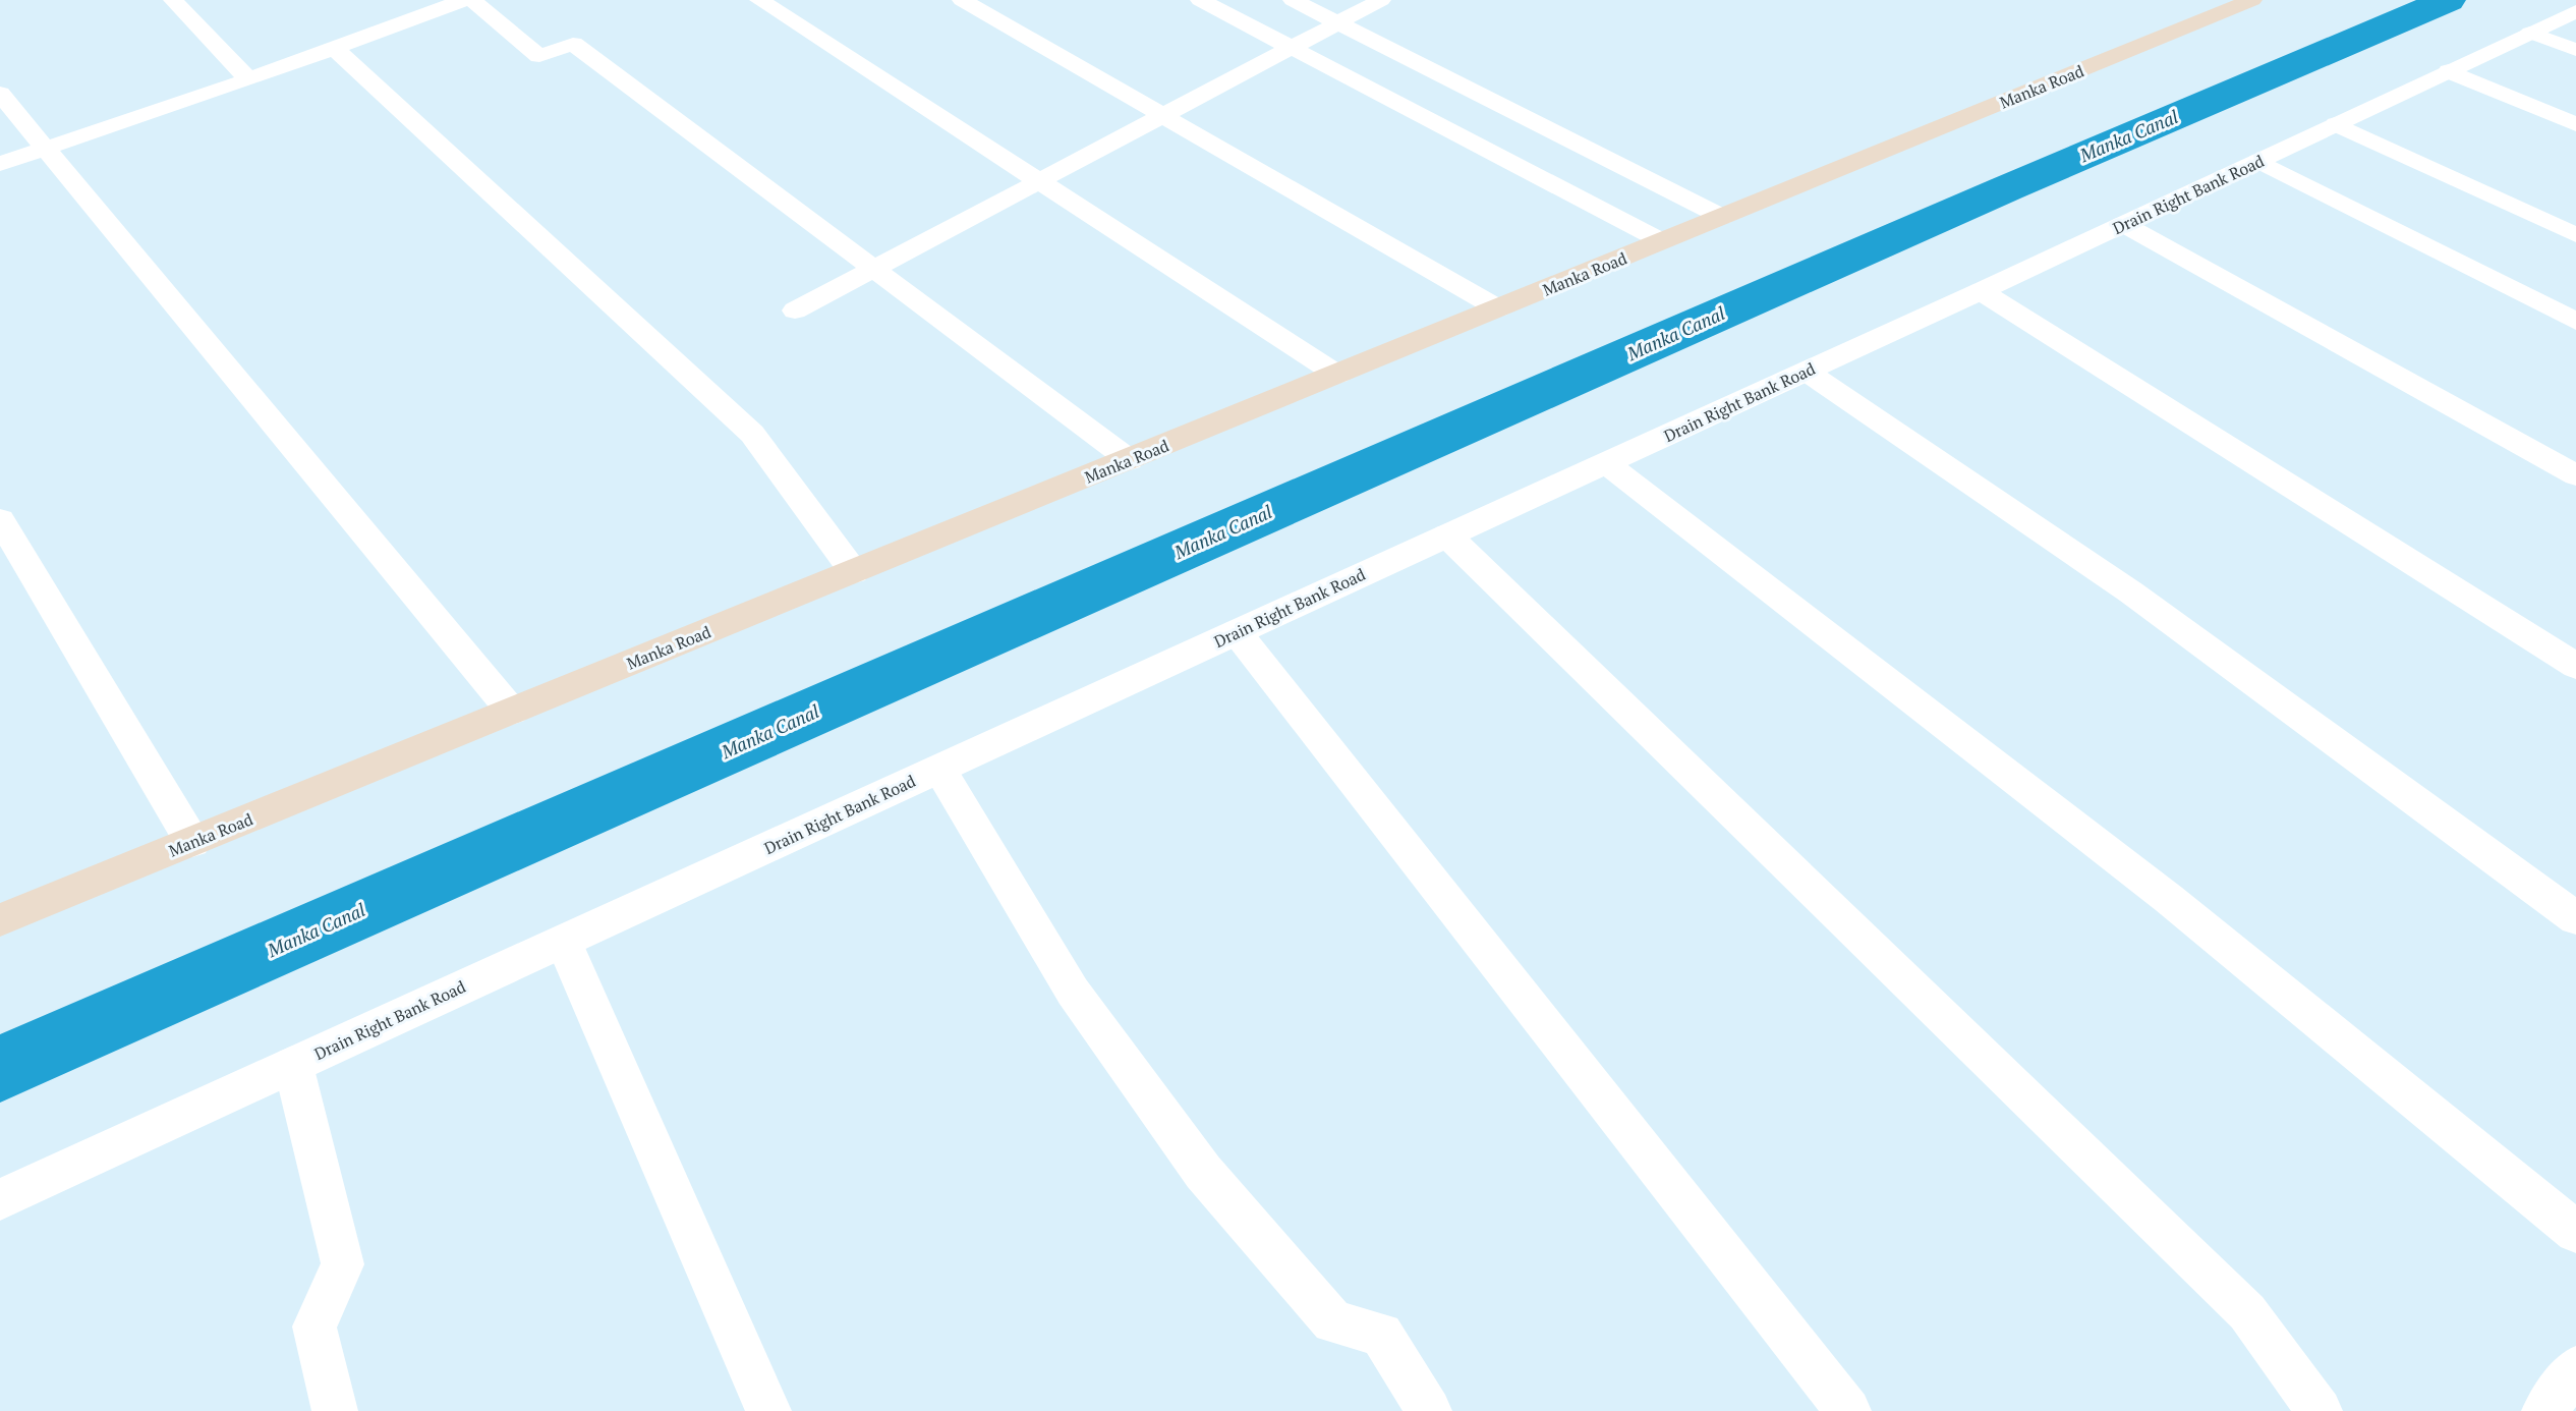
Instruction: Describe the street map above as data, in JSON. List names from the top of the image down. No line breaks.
{"streets":{"main road":["Manka Road"],"street":["Drain Right Bank Road"]},"water":["Manka Canal"]}
